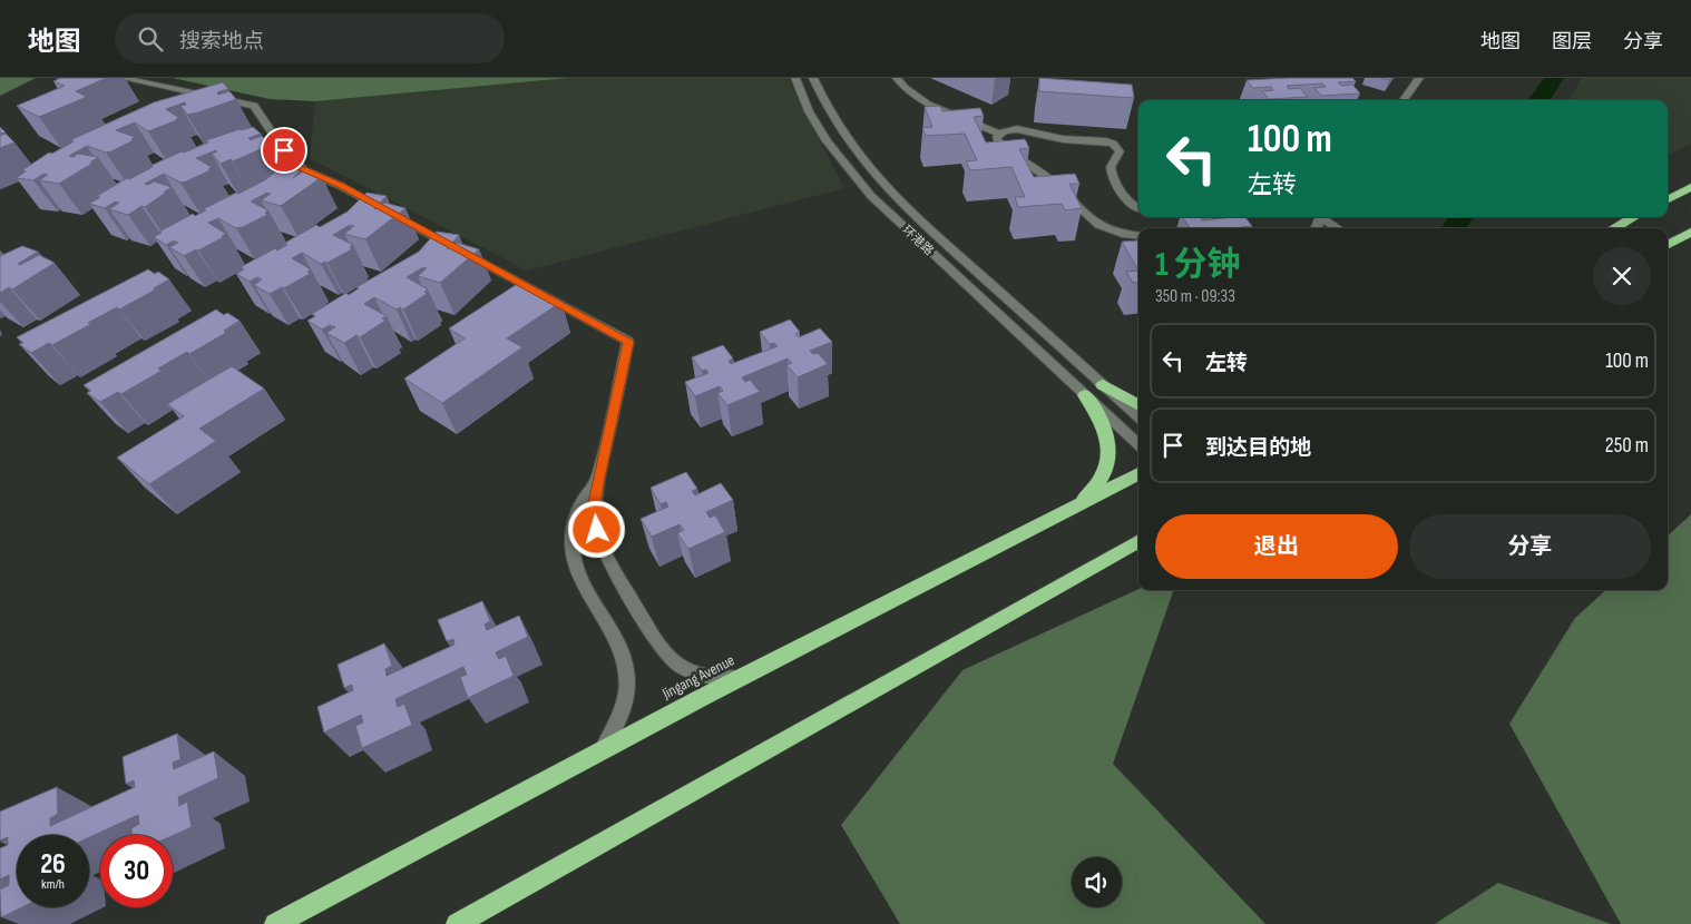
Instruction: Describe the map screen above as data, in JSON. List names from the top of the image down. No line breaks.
{"streets":{"highway":["Jingang Avenue"],"street":["环港路"]},"page":{"header":"地图","search":"搜索地点","nav":["地图","图层","分享"],"turn":["100 m","左转"],"heading":["1 分钟","350 m · 09:33"],"list":[{"name":"左转","value":"100 m"},{"name":"到达目的地","value":"250 m"}],"buttons":["退出","分享"],"speed":"26 km/h","limit":"30"}}
